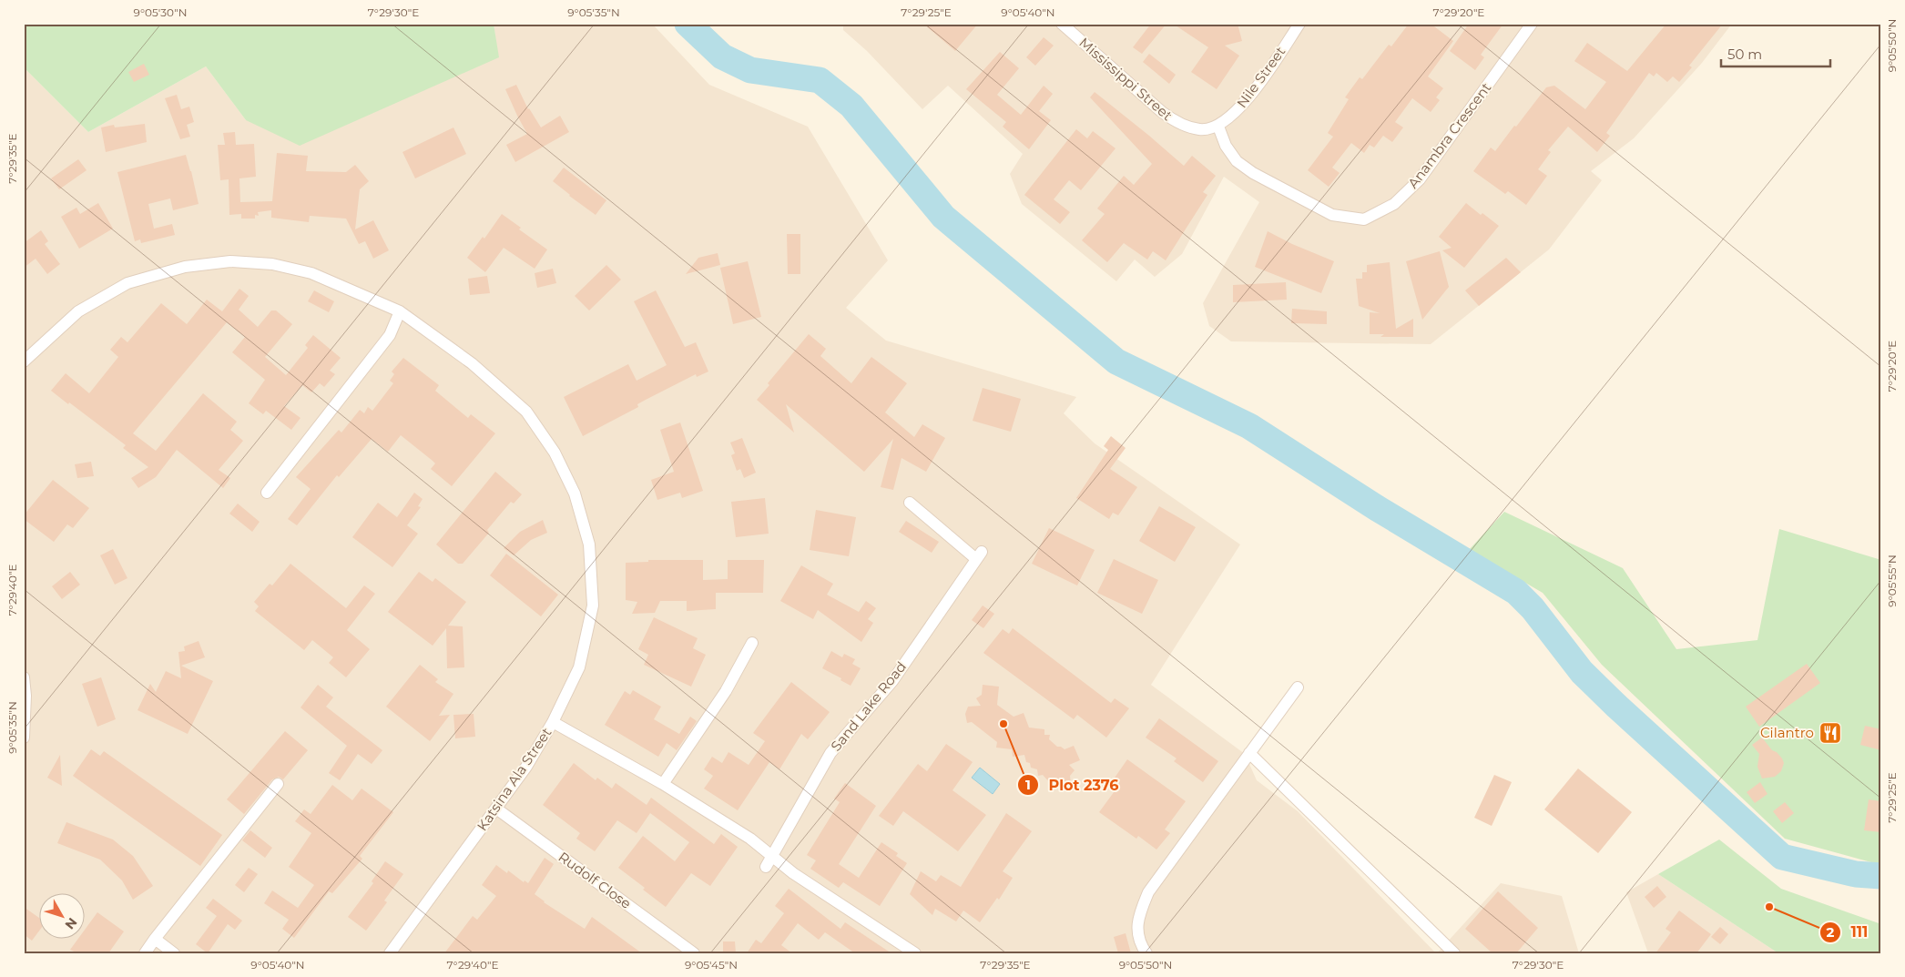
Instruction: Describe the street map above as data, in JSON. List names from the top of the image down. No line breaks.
{"streets":{"street":["Nile Street","Mississippi Street","Anambra Crescent","Sand Lake Road","Katsina Ala Street","Rudolf Close"]},"crossings":[["Nile Street","Mississippi Street"],["Nile Street","Anambra Crescent"],["Mississippi Street","Anambra Crescent"],["Katsina Ala Street","Rudolf Close"]],"places":{"other":["Plot 2376","111"],"restaurant":["Cilantro"]},"scale_bar":"50 m","north":"bottom right","coordinates":["9°05'30\"N","7°29'30\"E","9°05'35\"N","7°29'25\"E","9°05'40\"N","7°29'20\"E","9°05'50\"N","7°29'35\"E","9°05'55\"N","7°29'40\"E","9°05'45\"N"]}
